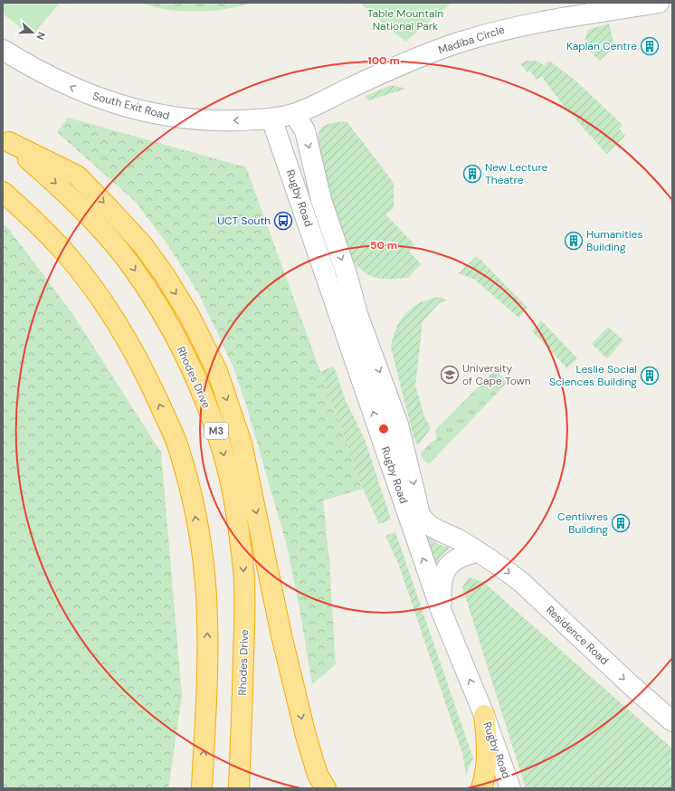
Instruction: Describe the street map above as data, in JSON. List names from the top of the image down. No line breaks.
{"streets":{"highway":["Rhodes Drive","M3"],"street":["Madiba Circle","South Exit Road","Rugby Road","Residence Road"]},"crossings":[["Madiba Circle","South Exit Road"],["Madiba Circle","Rugby Road"],["South Exit Road","Rugby Road"],["Rugby Road","Residence Road"]],"one_way":["South Exit Road","Residence Road"],"parks":["Table Mountain National Park"],"places":{"building":["Kaplan Centre","New Lecture Theatre","Humanities Building","Leslie Social Sciences Building","Centlivres Building"],"bus stop":["UCT South"],"school or university":["University of Cape Town"]},"north":"right","rings":["100 m","50 m"]}
